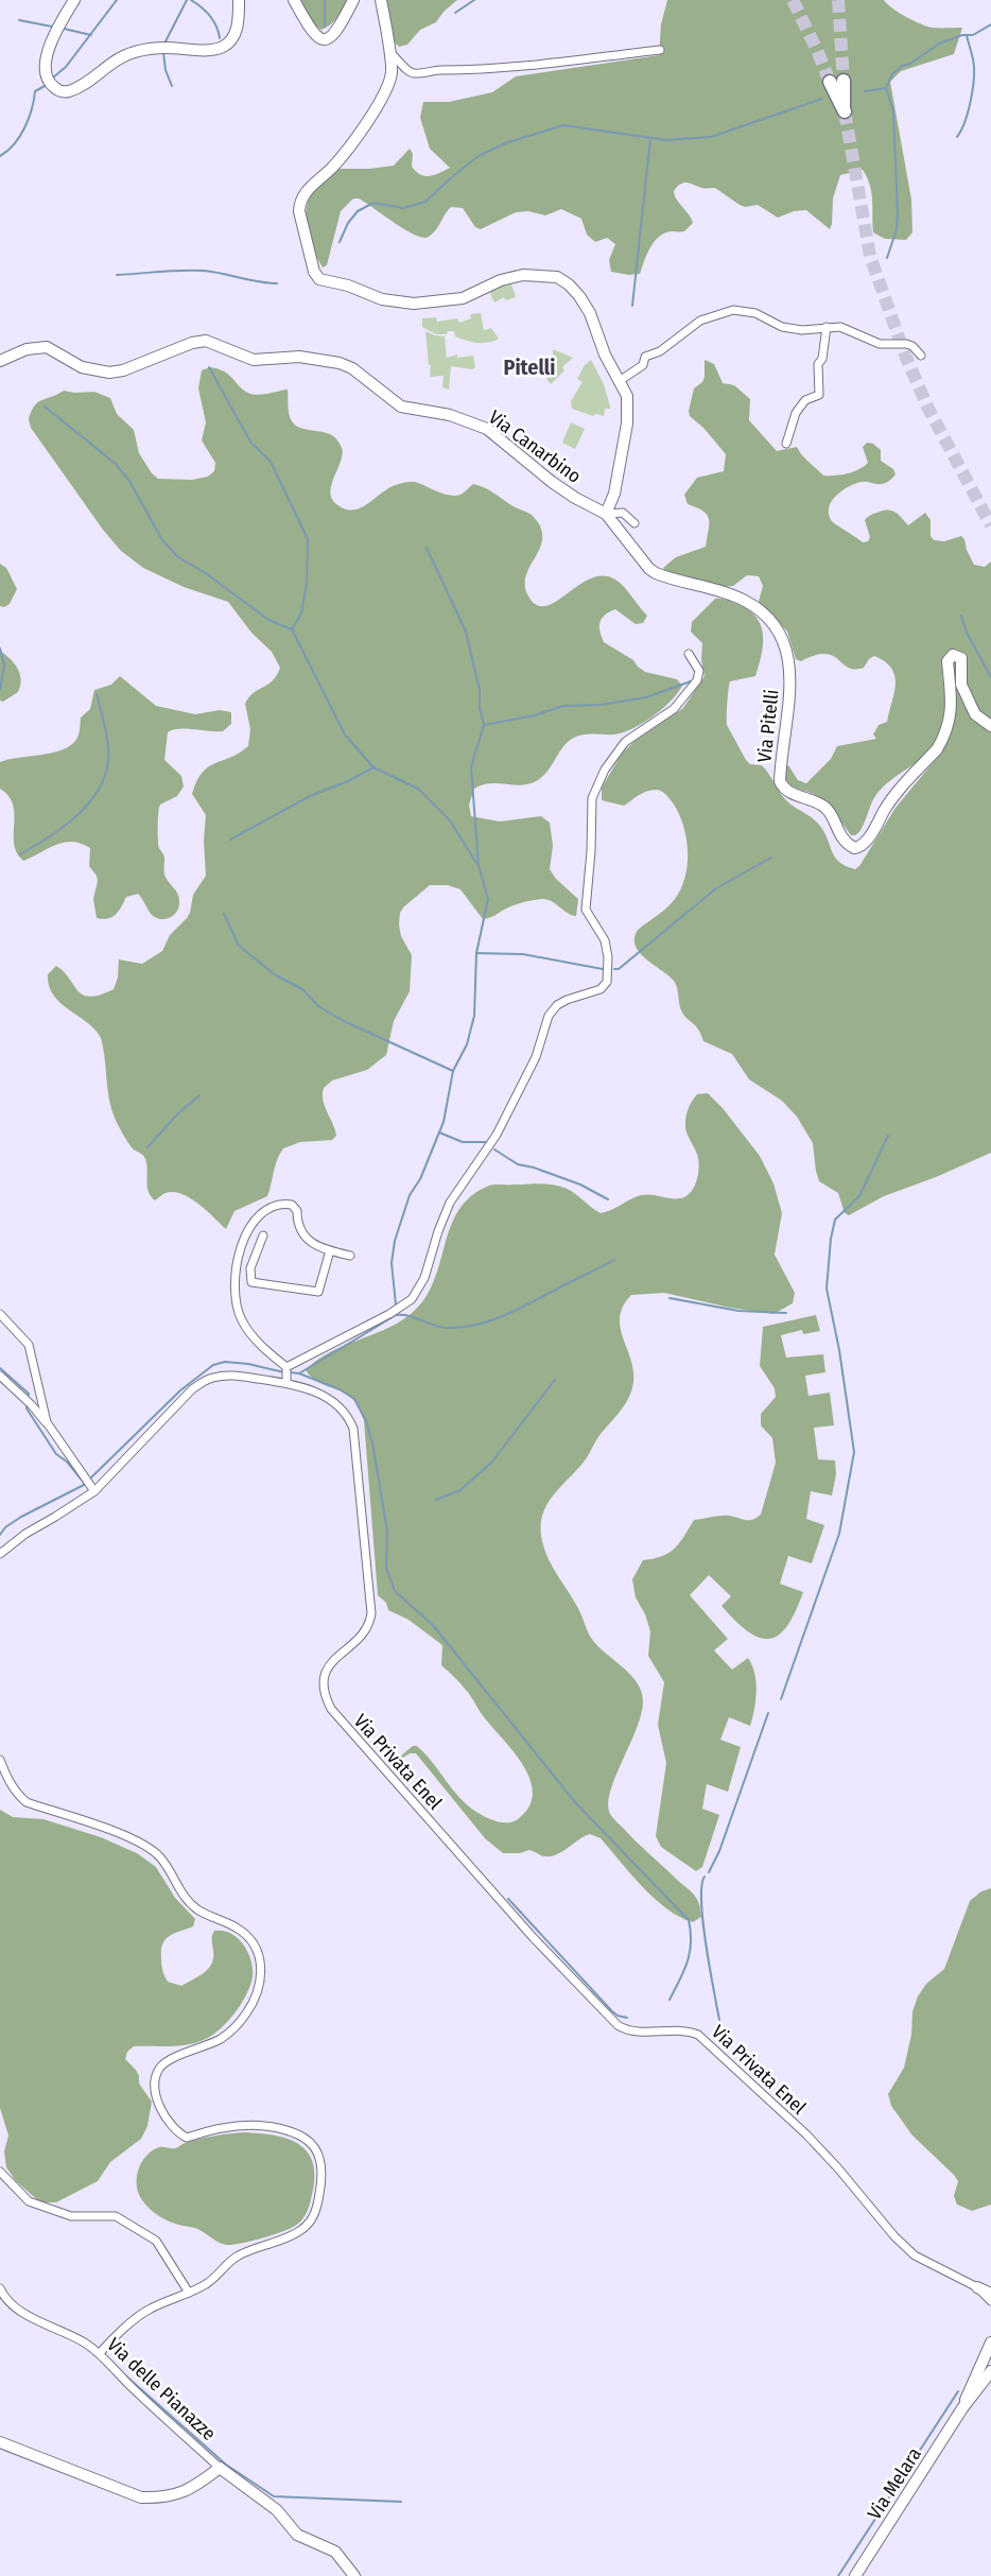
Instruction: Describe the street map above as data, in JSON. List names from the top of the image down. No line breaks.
{"streets":{"street":["Via Canarbino","Via Pitelli","Via Privata Enel","Via delle Pianazze","Via Melara"]},"crossings":[["Via Canarbino","Via Pitelli"]],"districts":["Pitelli"]}
